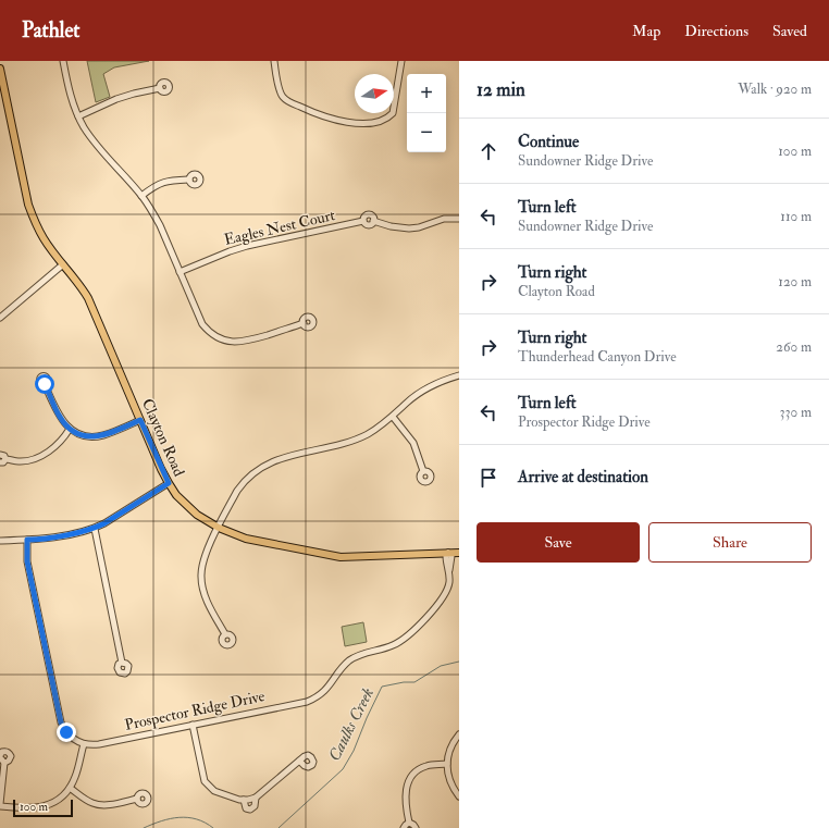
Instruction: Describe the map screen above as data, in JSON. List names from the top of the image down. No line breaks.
{"streets":{"main road":["Clayton Road"],"street":["Eagles Nest Court","Prospector Ridge Drive"]},"crossings":[["Clayton Road","Prospector Ridge Drive"]],"water":["Caulks Creek"],"scale_bar":"100 m","north":"right","page":{"header":"Pathlet","nav":["Map","Directions","Saved"],"heading":["12 min","Walk · 920 m"],"map_buttons":["+","−"],"list":[["Continue","Sundowner Ridge Drive","100 m"],["Turn left","Sundowner Ridge Drive","110 m"],["Turn right","Clayton Road","120 m"],["Turn right","Thunderhead Canyon Drive","260 m"],["Turn left","Prospector Ridge Drive","330 m"],"Arrive at destination"],"buttons":["Save","Share"],"scale":"100 m"}}
